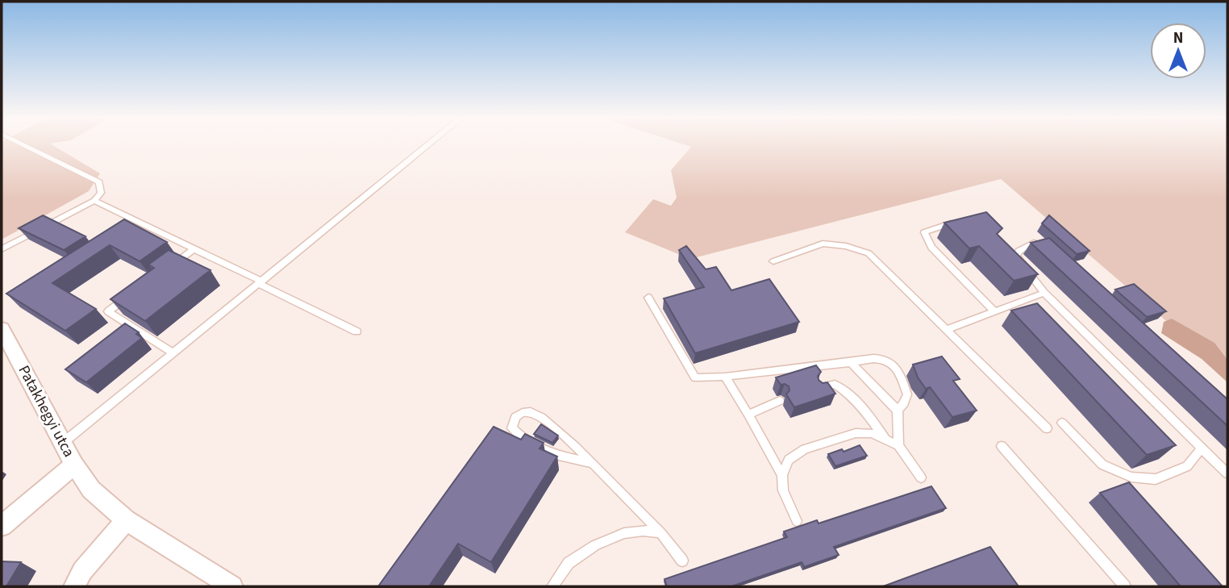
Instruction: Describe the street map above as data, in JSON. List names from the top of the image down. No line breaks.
{"streets":{"street":["Patakhegyi utca"]},"north":"top"}
